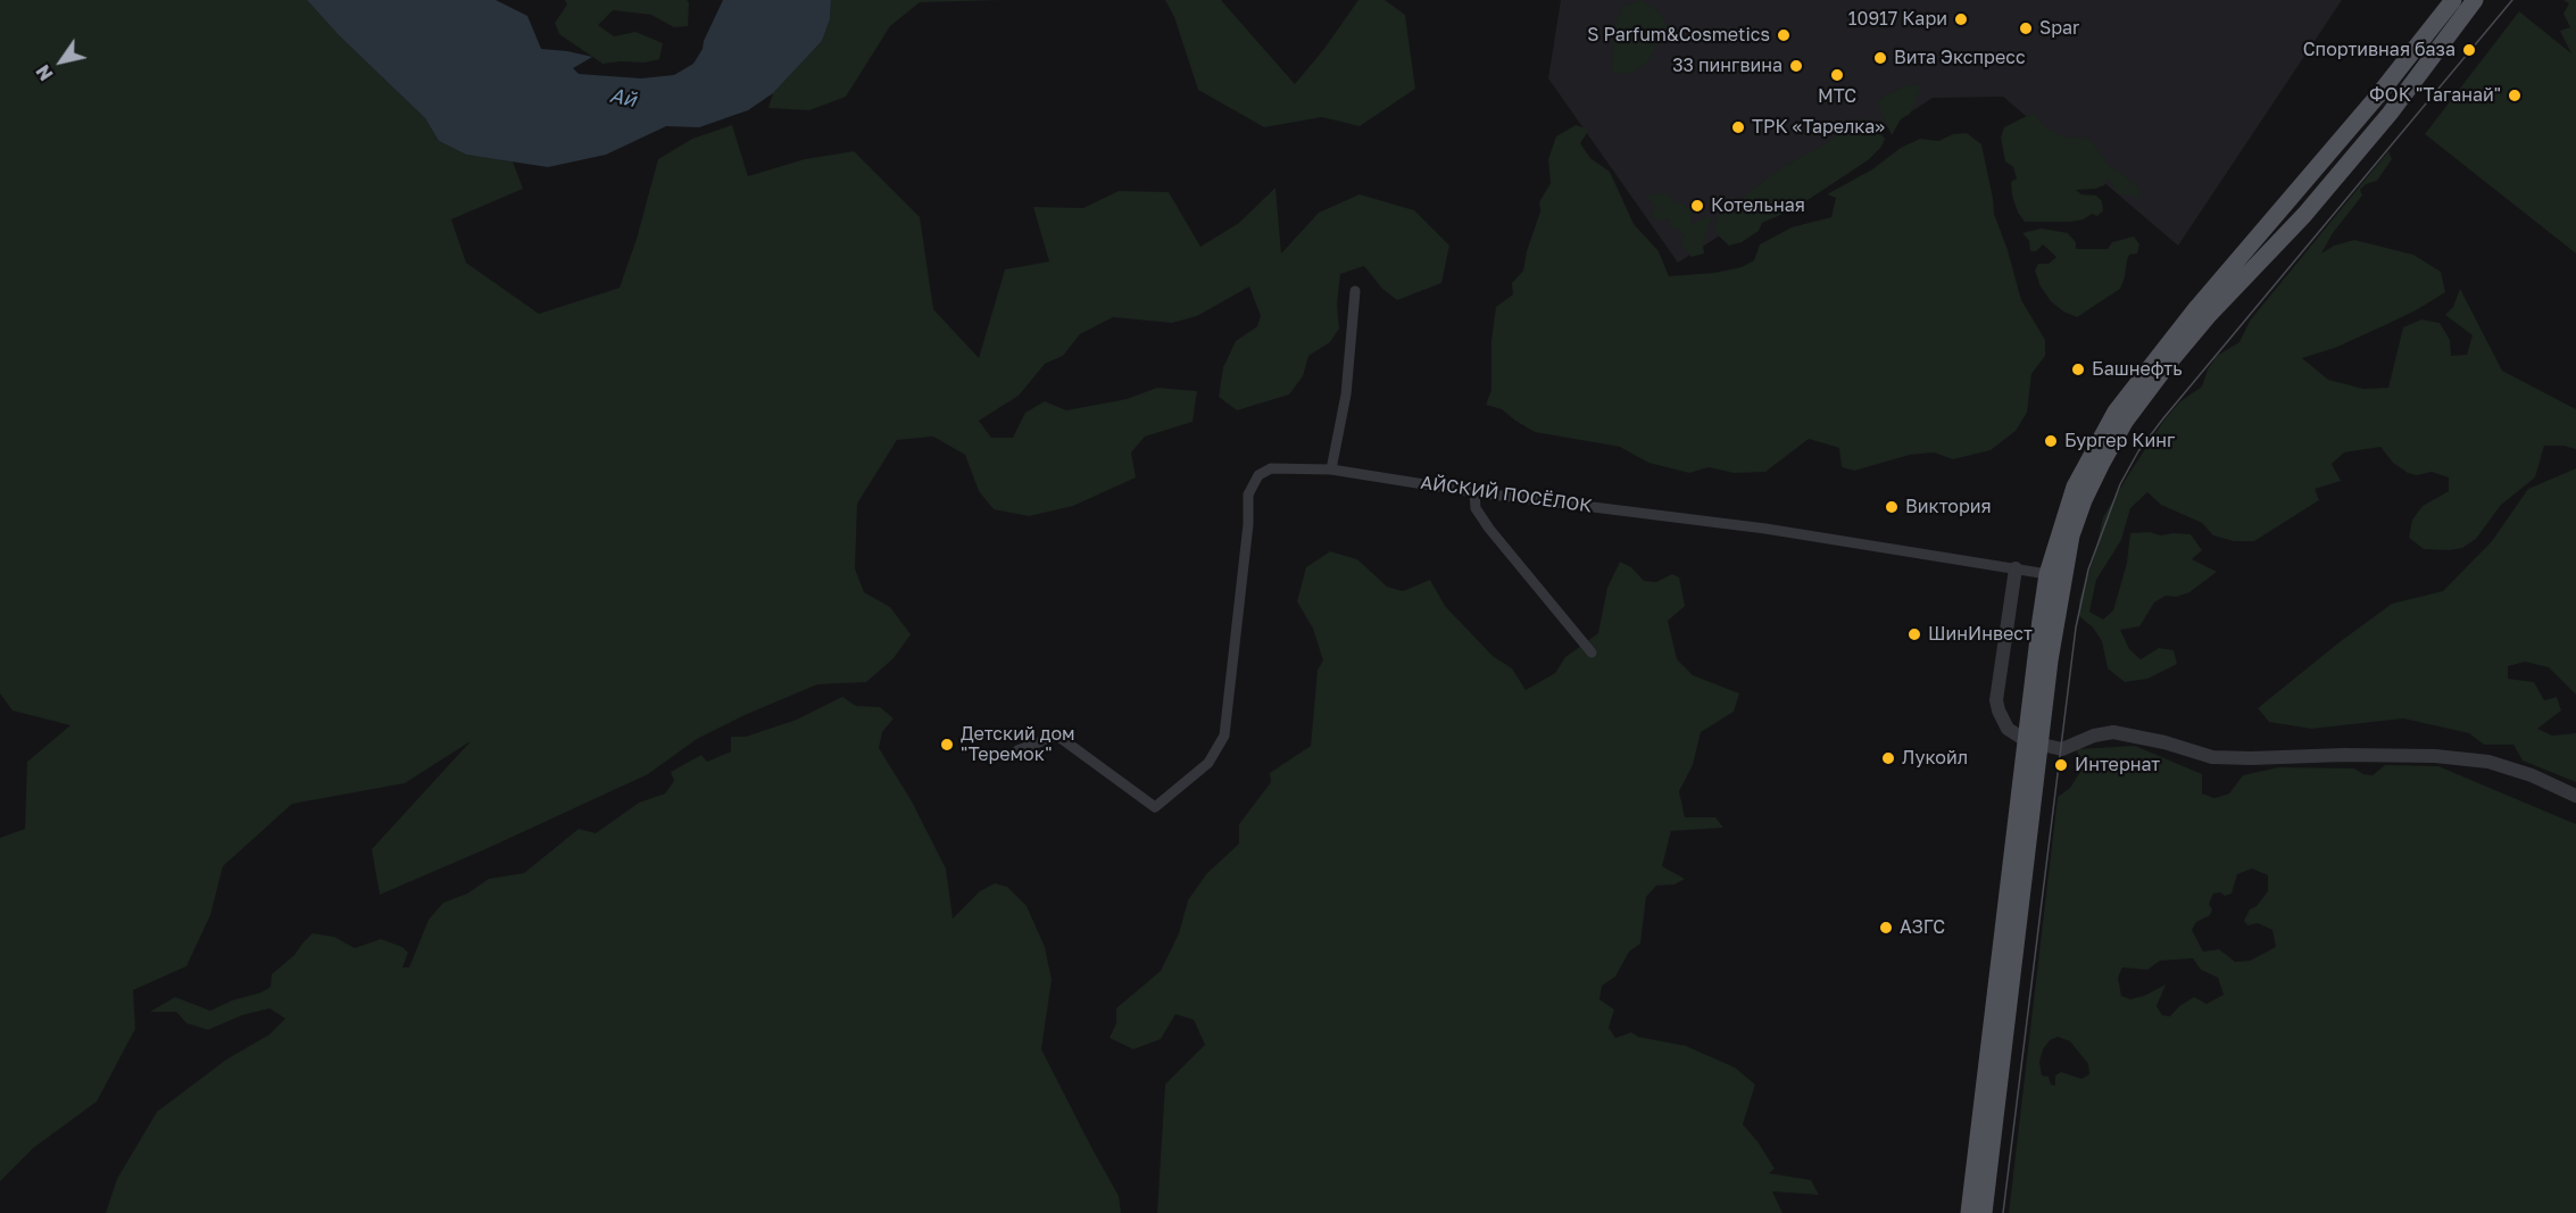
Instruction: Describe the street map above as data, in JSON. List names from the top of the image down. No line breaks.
{"streets":{"street":["АЙСКИЙ ПОСЁЛОК"]},"water":["Ай"],"places":["10917 Кари","Spar","S Parfum&Cosmetics","Спортивная база","Вита Экспресс","33 пингвина","МТС","ФОК \"Таганай\"","ТРК «Тарелка»","Котельная","Башнефть","Бургер Кинг","Виктория","ШинИнвест","Детский дом \"Теремок\"","Лукойл","Интернат","АЗГС"],"north":"bottom left"}
